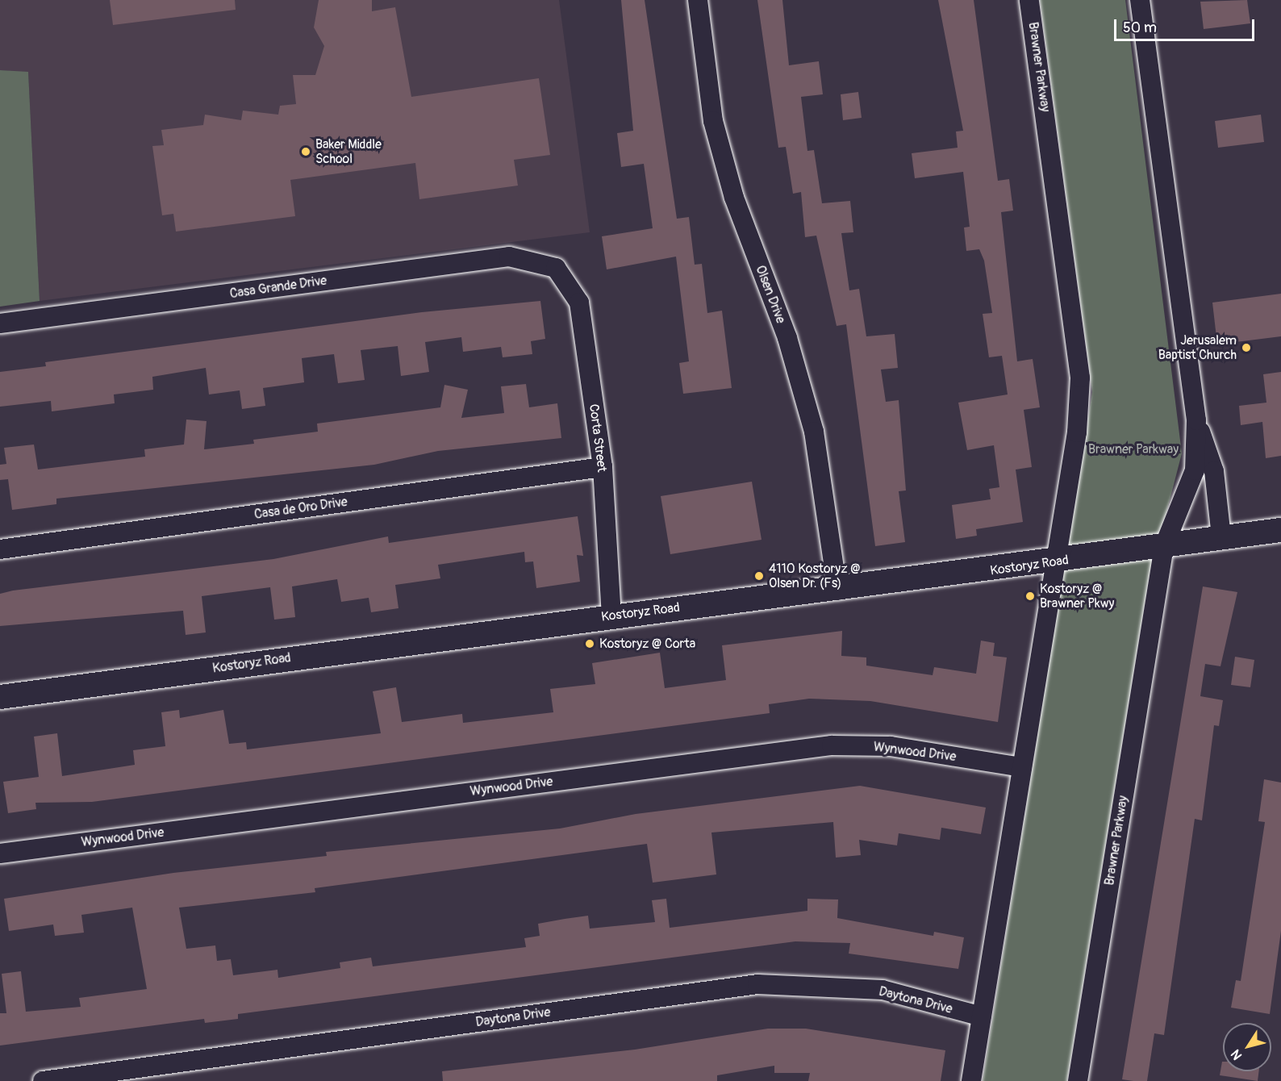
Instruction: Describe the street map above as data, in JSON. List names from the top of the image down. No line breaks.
{"streets":{"main road":["Kostoryz Road"],"street":["Brawner Parkway","Casa Grande Drive","Olsen Drive","Corta Street","Casa de Oro Drive","Wynwood Drive","Daytona Drive"]},"crossings":[["Brawner Parkway","Kostoryz Road"],["Brawner Parkway","Wynwood Drive"],["Brawner Parkway","Daytona Drive"],["Casa Grande Drive","Corta Street"],["Olsen Drive","Kostoryz Road"],["Corta Street","Casa de Oro Drive"],["Corta Street","Kostoryz Road"]],"parks":["Brawner Parkway"],"places":["Baker Middle School","Jerusalem Baptist Church","4110 Kostoryz @ Olsen Dr. (Fs)","Kostoryz @ Brawner Pkwy","Kostoryz @ Corta"],"scale_bar":"50 m","north":"bottom left"}
